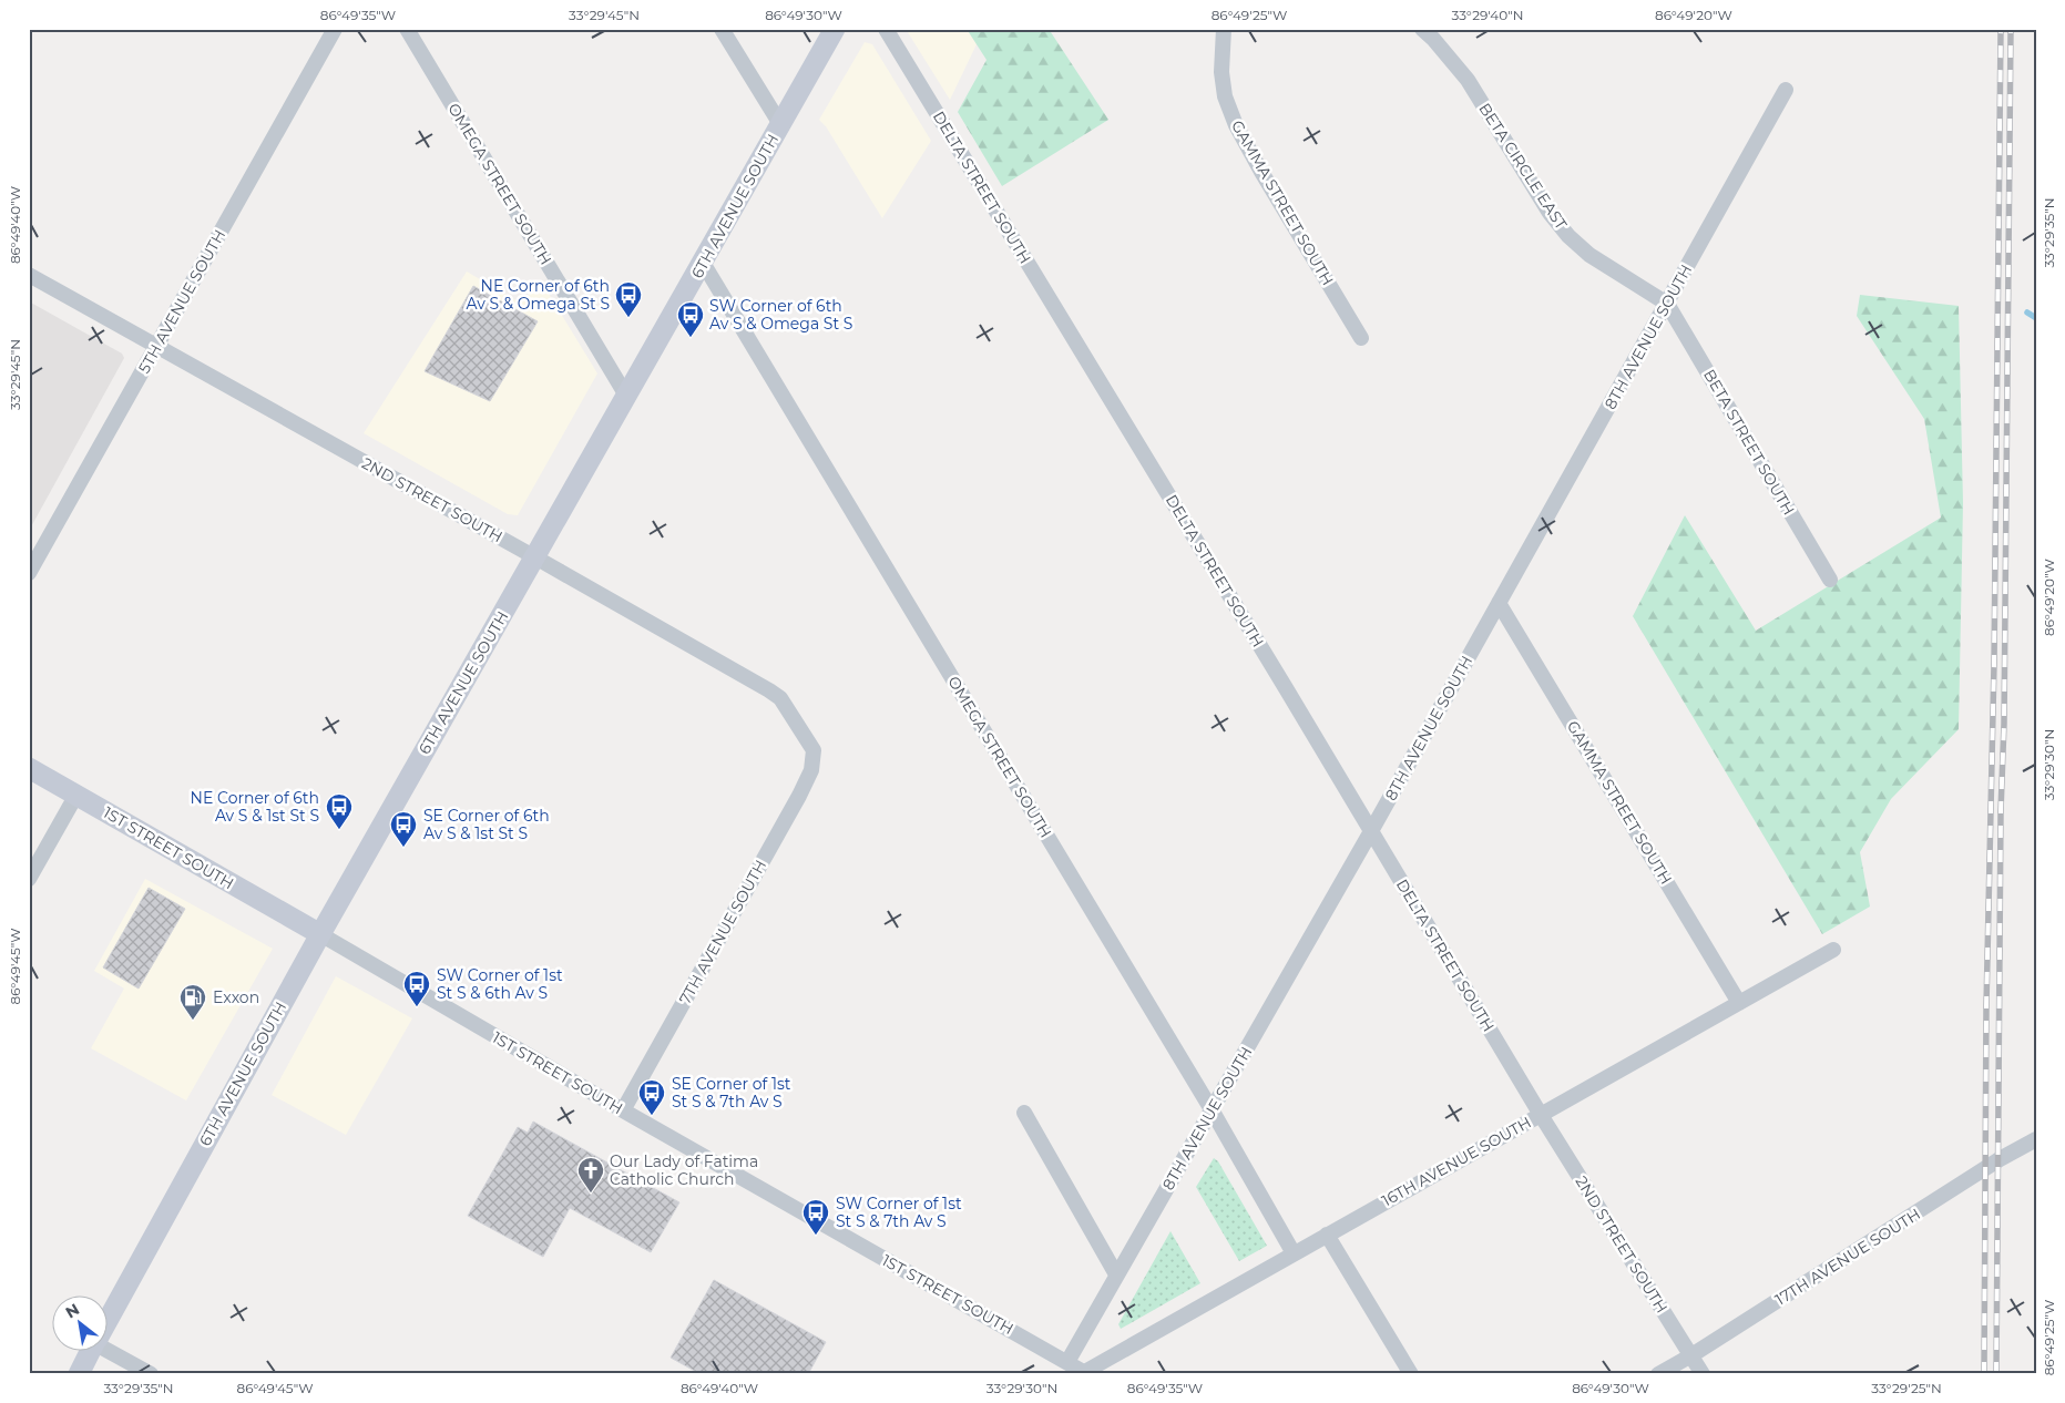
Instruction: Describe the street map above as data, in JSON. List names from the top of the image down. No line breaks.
{"streets":{"main road":["6TH AVENUE SOUTH","1ST STREET SOUTH"],"street":["BETA CIRCLE EAST","OMEGA STREET SOUTH","DELTA STREET SOUTH","GAMMA STREET SOUTH","5TH AVENUE SOUTH","8TH AVENUE SOUTH","BETA STREET SOUTH","2ND STREET SOUTH","7TH AVENUE SOUTH","16TH AVENUE SOUTH","17TH AVENUE SOUTH"]},"crossings":[["BETA CIRCLE EAST","8TH AVENUE SOUTH"],["BETA CIRCLE EAST","BETA STREET SOUTH"],["OMEGA STREET SOUTH","6TH AVENUE SOUTH"],["OMEGA STREET SOUTH","8TH AVENUE SOUTH"],["OMEGA STREET SOUTH","16TH AVENUE SOUTH"],["DELTA STREET SOUTH","8TH AVENUE SOUTH"],["DELTA STREET SOUTH","2ND STREET SOUTH"],["DELTA STREET SOUTH","16TH AVENUE SOUTH"],["GAMMA STREET SOUTH","8TH AVENUE SOUTH"],["GAMMA STREET SOUTH","16TH AVENUE SOUTH"],["6TH AVENUE SOUTH","2ND STREET SOUTH"],["6TH AVENUE SOUTH","1ST STREET SOUTH"],["5TH AVENUE SOUTH","2ND STREET SOUTH"],["8TH AVENUE SOUTH","BETA STREET SOUTH"],["8TH AVENUE SOUTH","1ST STREET SOUTH"],["2ND STREET SOUTH","7TH AVENUE SOUTH"],["2ND STREET SOUTH","16TH AVENUE SOUTH"],["2ND STREET SOUTH","17TH AVENUE SOUTH"],["1ST STREET SOUTH","7TH AVENUE SOUTH"],["1ST STREET SOUTH","16TH AVENUE SOUTH"]],"places":{"bus stop":["NE Corner of 6th Av S & Omega St S","SW Corner of 6th Av S & Omega St S","NE Corner of 6th Av S & 1st St S","SE Corner of 6th Av S & 1st St S","SW Corner of 1st St S & 6th Av S","SE Corner of 1st St S & 7th Av S","SW Corner of 1st St S & 7th Av S"],"fuel station":["Exxon"],"church":["Our Lady of Fatima Catholic Church"]},"north":"top left","coordinates":["86°49'35\"W","33°29'45\"N","86°49'30\"W","86°49'25\"W","33°29'40\"N","86°49'20\"W","86°49'40\"W","33°29'35\"N","33°29'30\"N","86°49'45\"W","33°29'25\"N"]}
